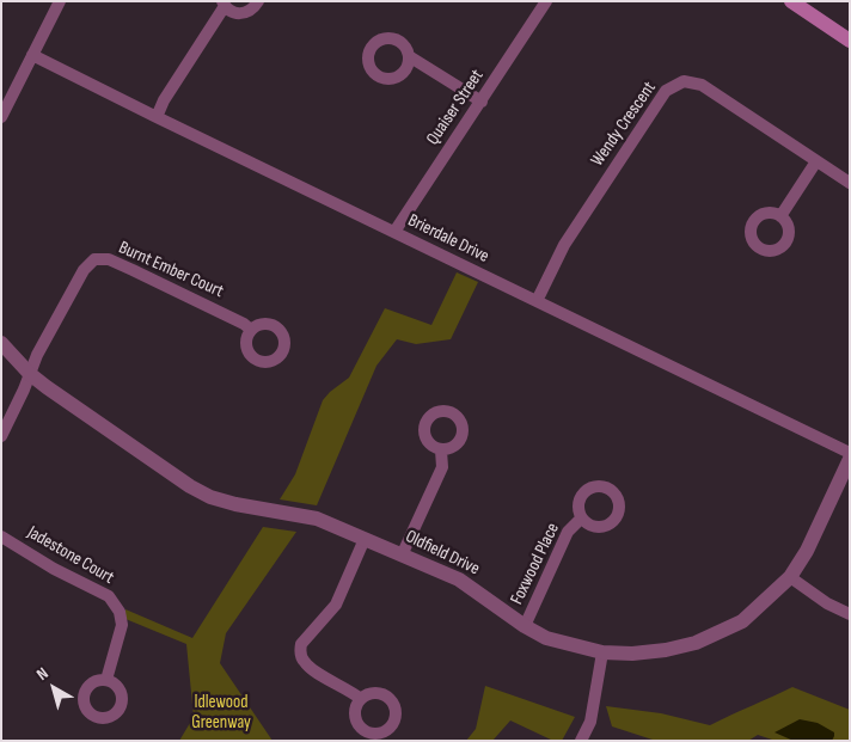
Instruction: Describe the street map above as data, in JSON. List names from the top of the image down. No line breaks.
{"streets":{"street":["Quaiser Street","Wendy Crescent","Brierdale Drive","Burnt Ember Court","Oldfield Drive","Jadestone Court","Foxwood Place"]},"crossings":[["Quaiser Street","Brierdale Drive"],["Wendy Crescent","Brierdale Drive"],["Burnt Ember Court","Oldfield Drive"],["Oldfield Drive","Foxwood Place"]],"parks":["Idlewood Greenway"],"north":"top left"}
